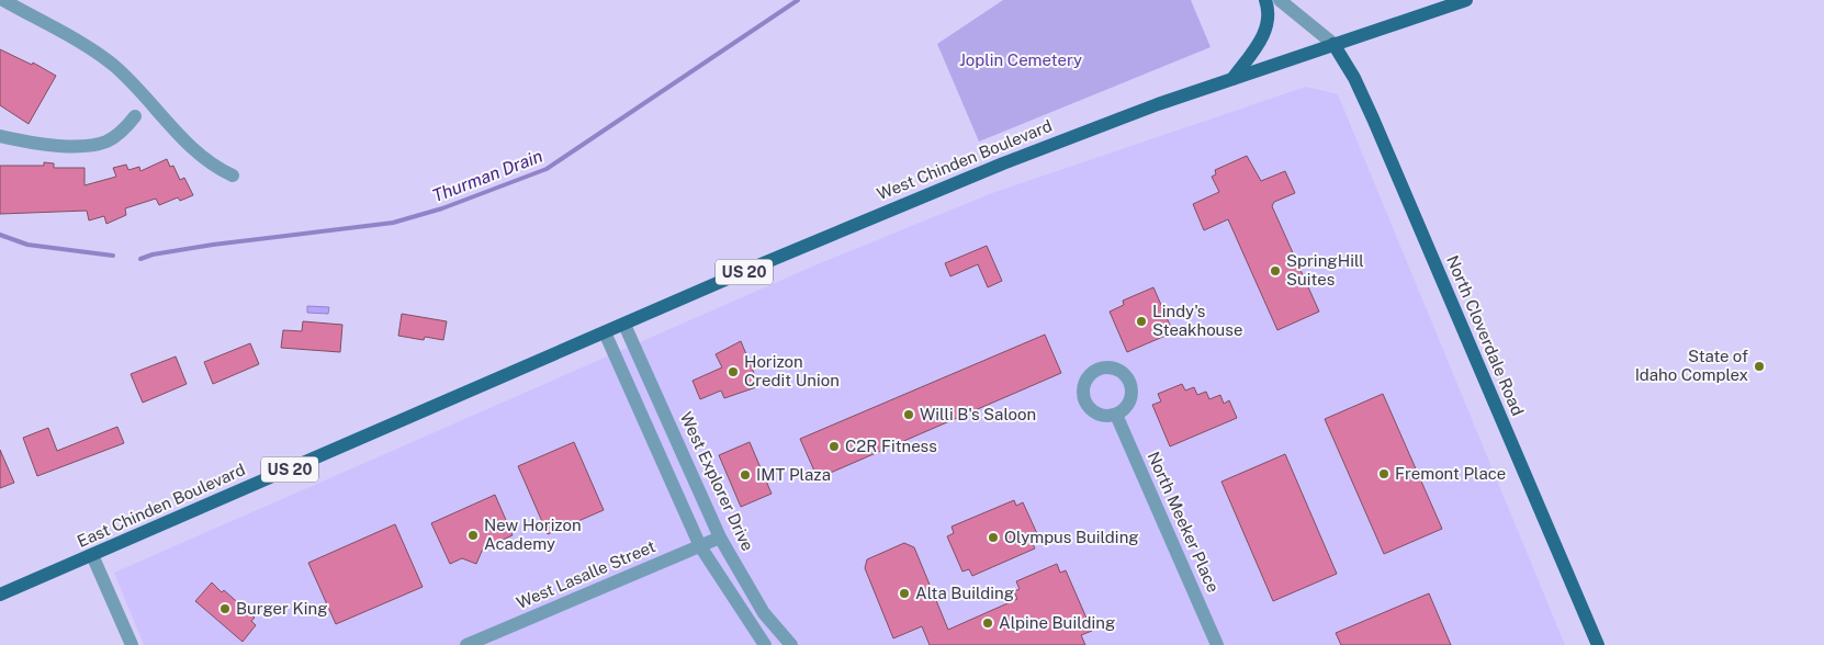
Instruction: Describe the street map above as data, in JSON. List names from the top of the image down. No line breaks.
{"streets":{"main road":["West Chinden Boulevard","US 20","North Cloverdale Road","East Chinden Boulevard"],"street":["West Explorer Drive","North Meeker Place","West Lasalle Street"]},"crossings":[["West Chinden Boulevard","North Cloverdale Road"],["West Chinden Boulevard","West Explorer Drive"],["West Chinden Boulevard","East Chinden Boulevard"],["West Explorer Drive","West Lasalle Street"]],"water":["Thurman Drain"],"parks":["Joplin Cemetery"],"places":["SpringHill Suites","Lindy's Steakhouse","State of Idaho Complex","Horizon Credit Union","Willi B's Saloon","C2R Fitness","Fremont Place","IMT Plaza","New Horizon Academy","Olympus Building","Alta Building","Burger King","Alpine Building"]}
